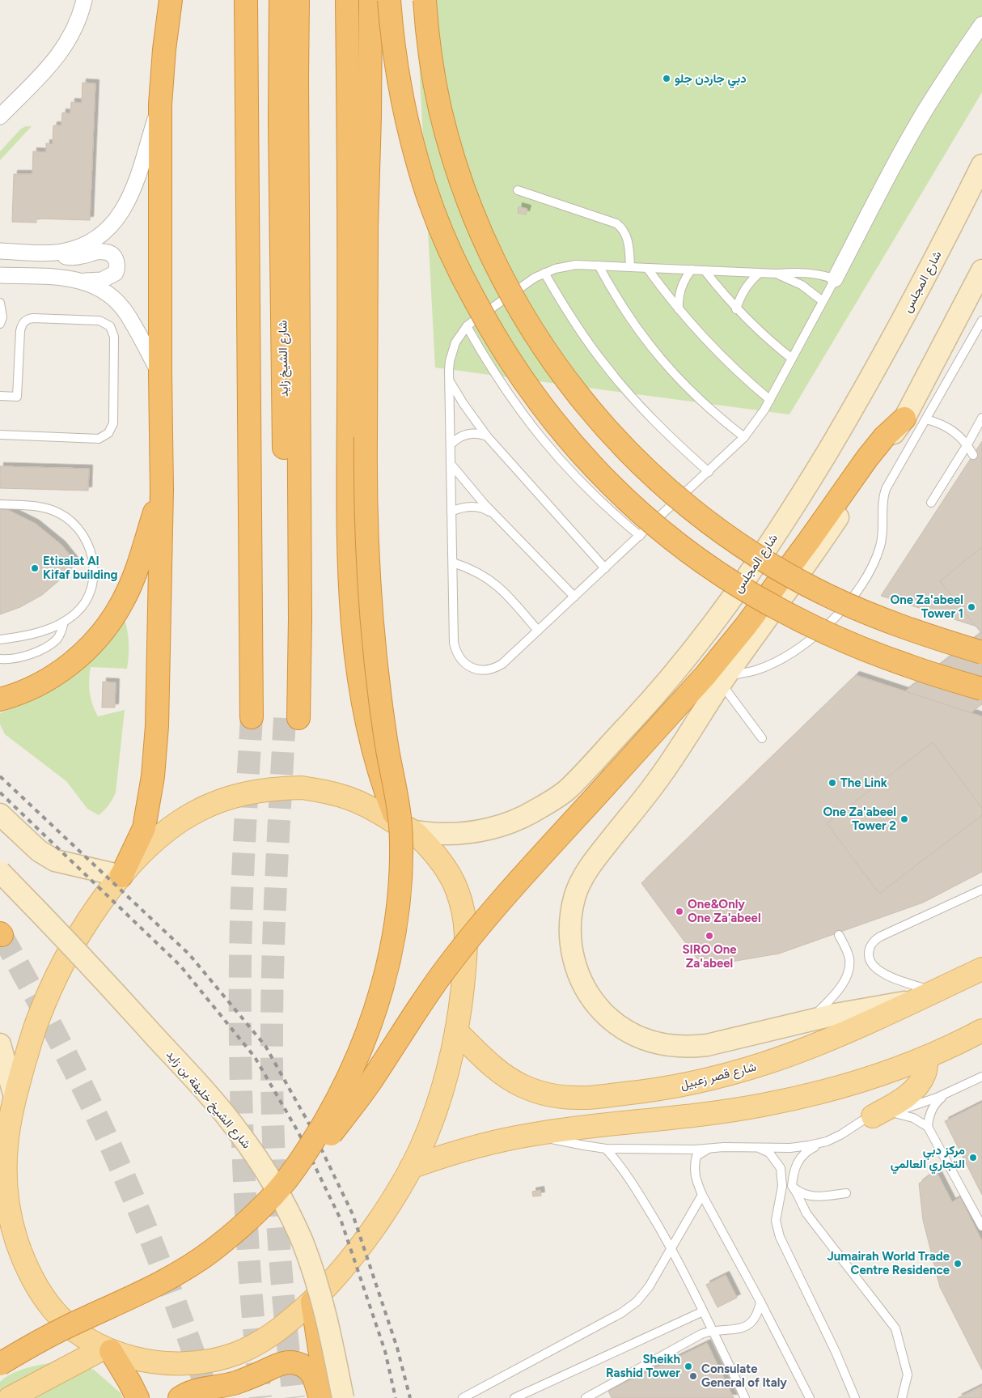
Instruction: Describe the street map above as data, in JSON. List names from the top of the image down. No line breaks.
{"streets":{"highway":["شارع الشيخ زايد"],"main road":["شارع المجلس","شارع قصر زعبيل","شارع الشيخ خليفة بن زايد"]},"places":["دبي جاردن جلو","Etisalat Al Kifaf building","One Za'abeel Tower 1","The Link","One Za'abeel Tower 2","One&Only One Za'abeel","SIRO One Za'abeel","مركز دبي التجاري العالمي","Jumairah World Trade Centre Residence","Sheikh Rashid Tower","Consulate General of Italy"]}
